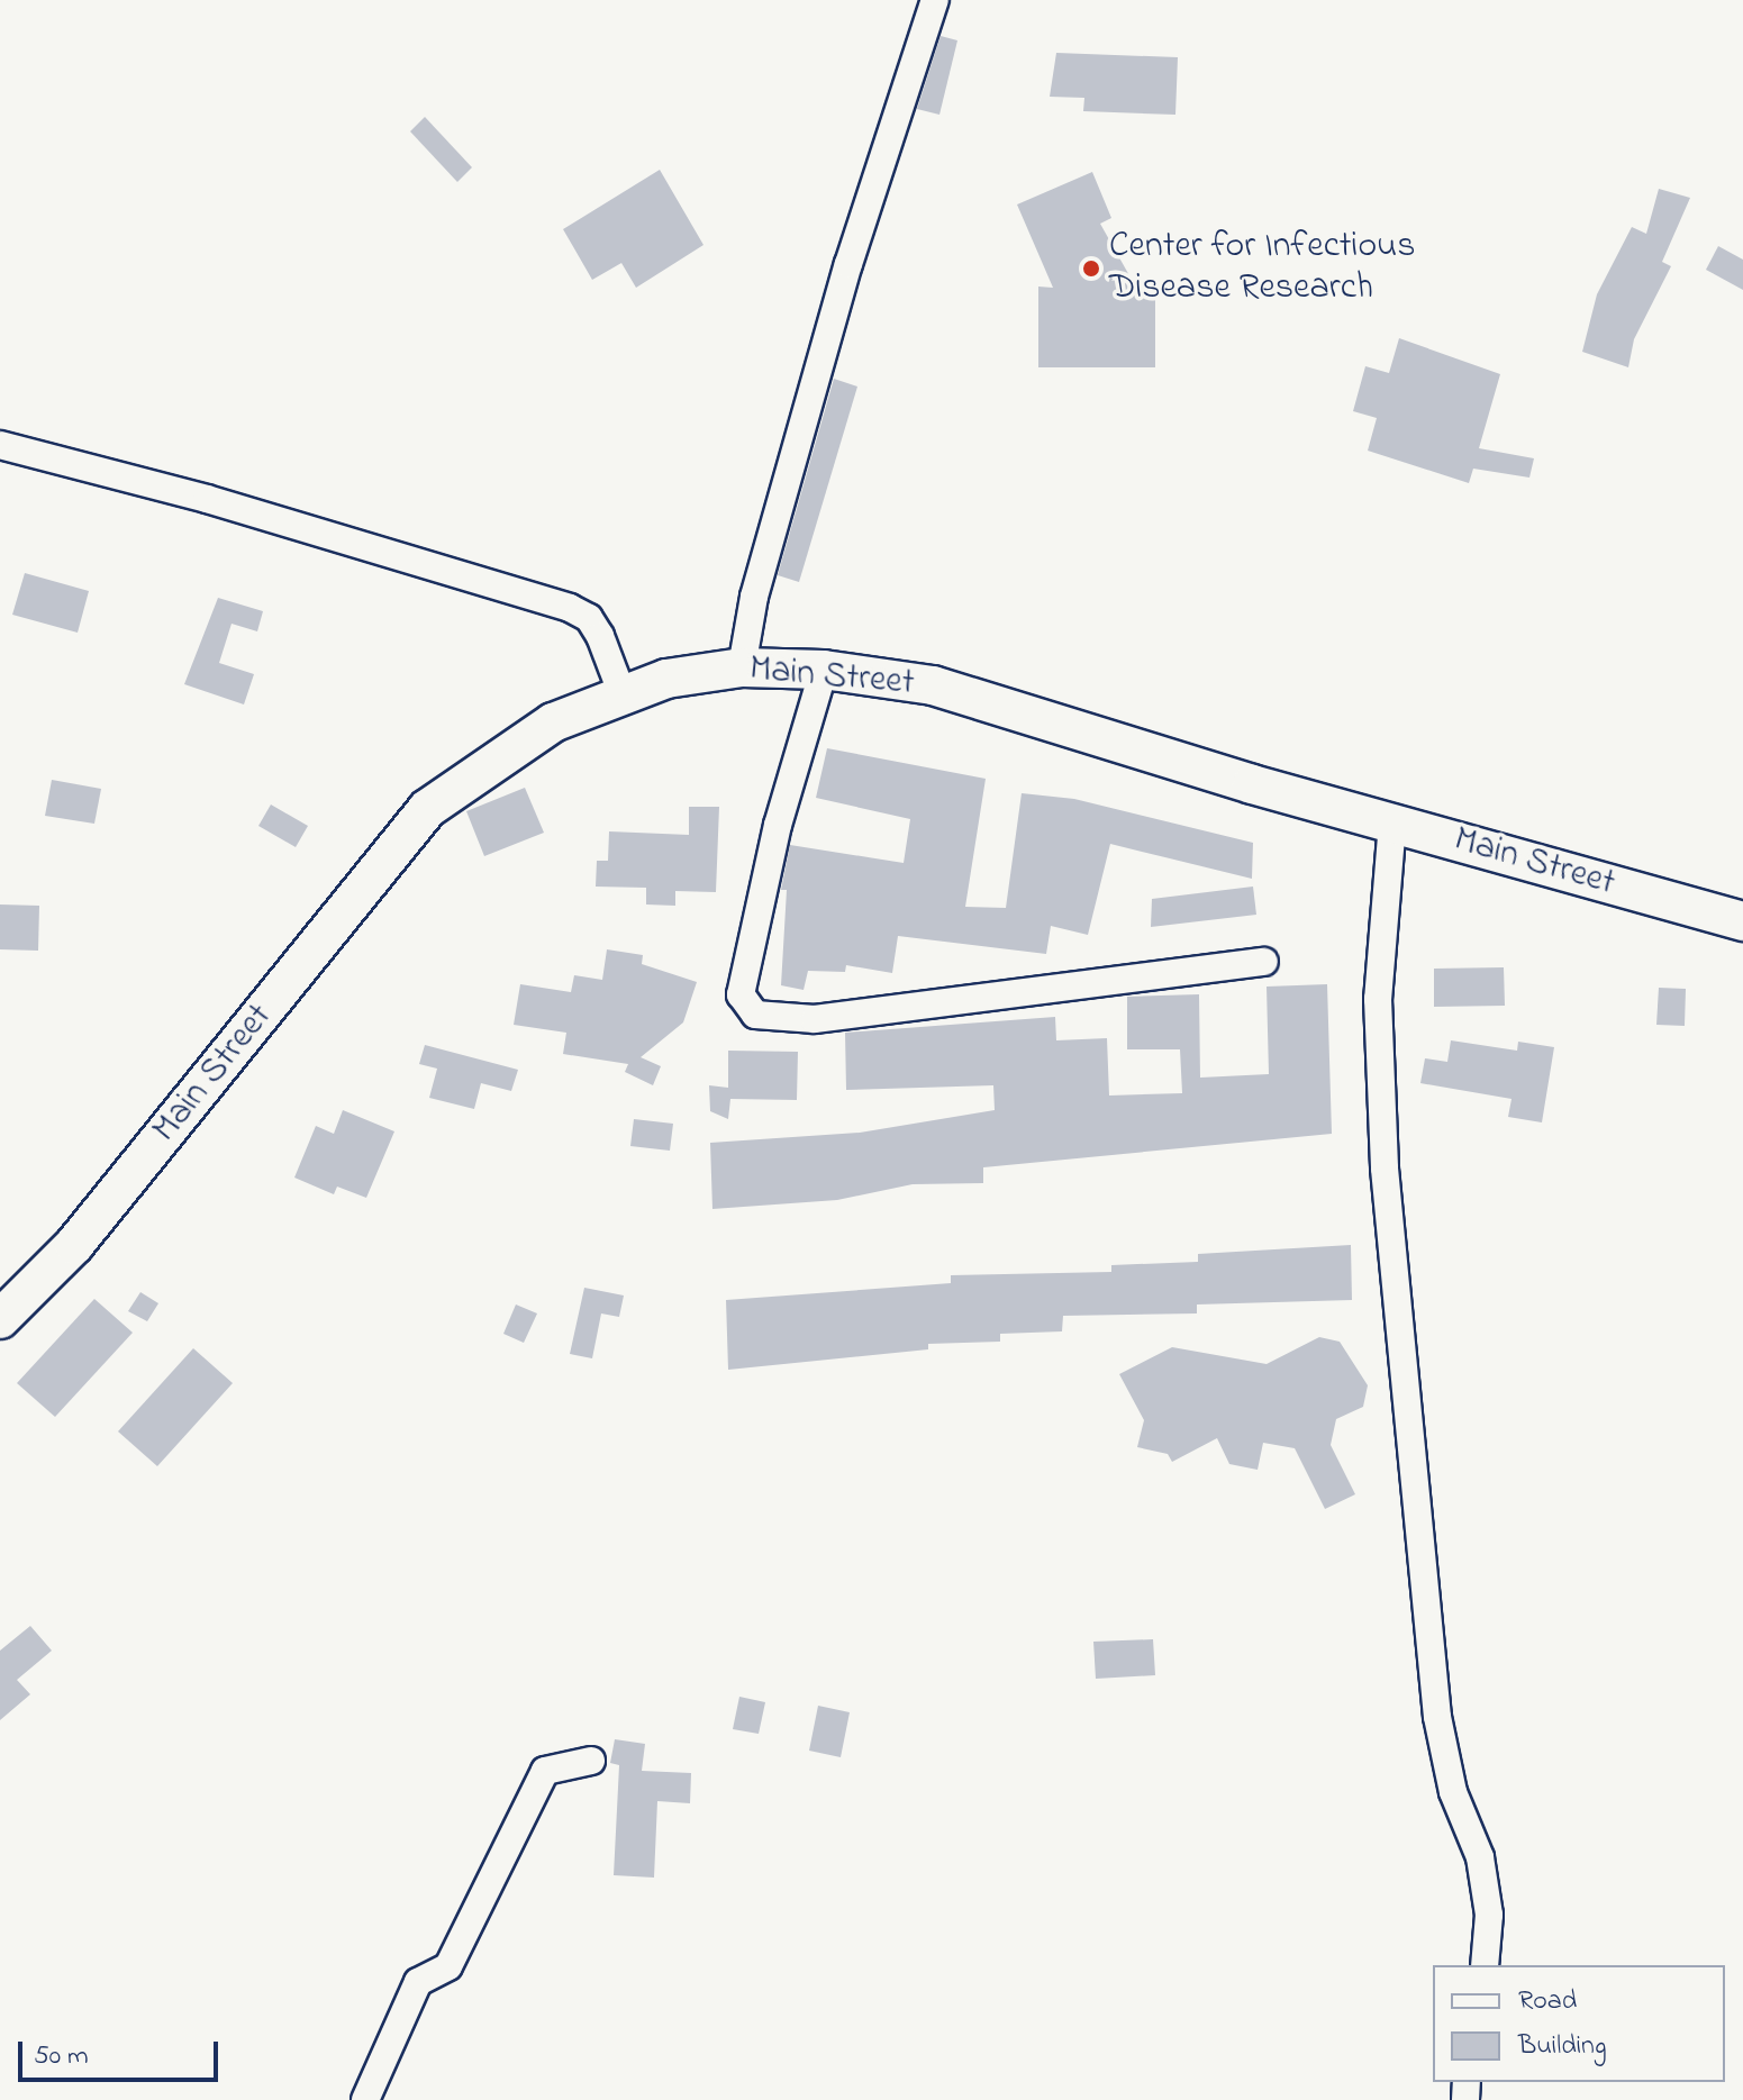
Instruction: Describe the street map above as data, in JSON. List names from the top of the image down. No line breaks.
{"streets":{"main road":["Main Street"]},"places":["Center for Infectious Disease Research"],"legend":["Road","Building"],"scale_bar":"50 m"}
